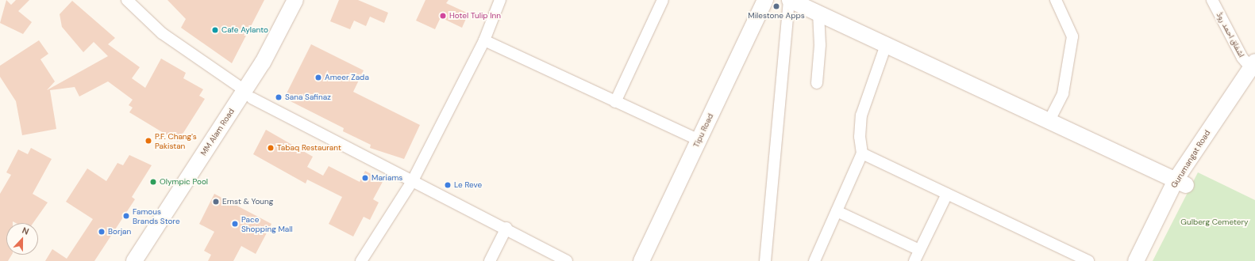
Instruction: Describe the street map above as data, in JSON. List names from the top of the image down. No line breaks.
{"streets":{"street":["اشفاق احمد روڈ","Tipu Road","MM Alam Road","Gurumangat Road"]},"crossings":[["اشفاق احمد روڈ","Gurumangat Road"]],"parks":["Gulberg Cemetery"],"places":["Milestone Apps","Hotel Tulip Inn","Cafe Aylanto","Ameer Zada","Sana Safinaz","P.F. Chang's Pakistan","Tabaq Restaurant","Mariams","Olympic Pool","Le Reve","Ernst & Young","Famous Brands Store","Pace Shopping Mall","Borjan"],"north":"top"}
